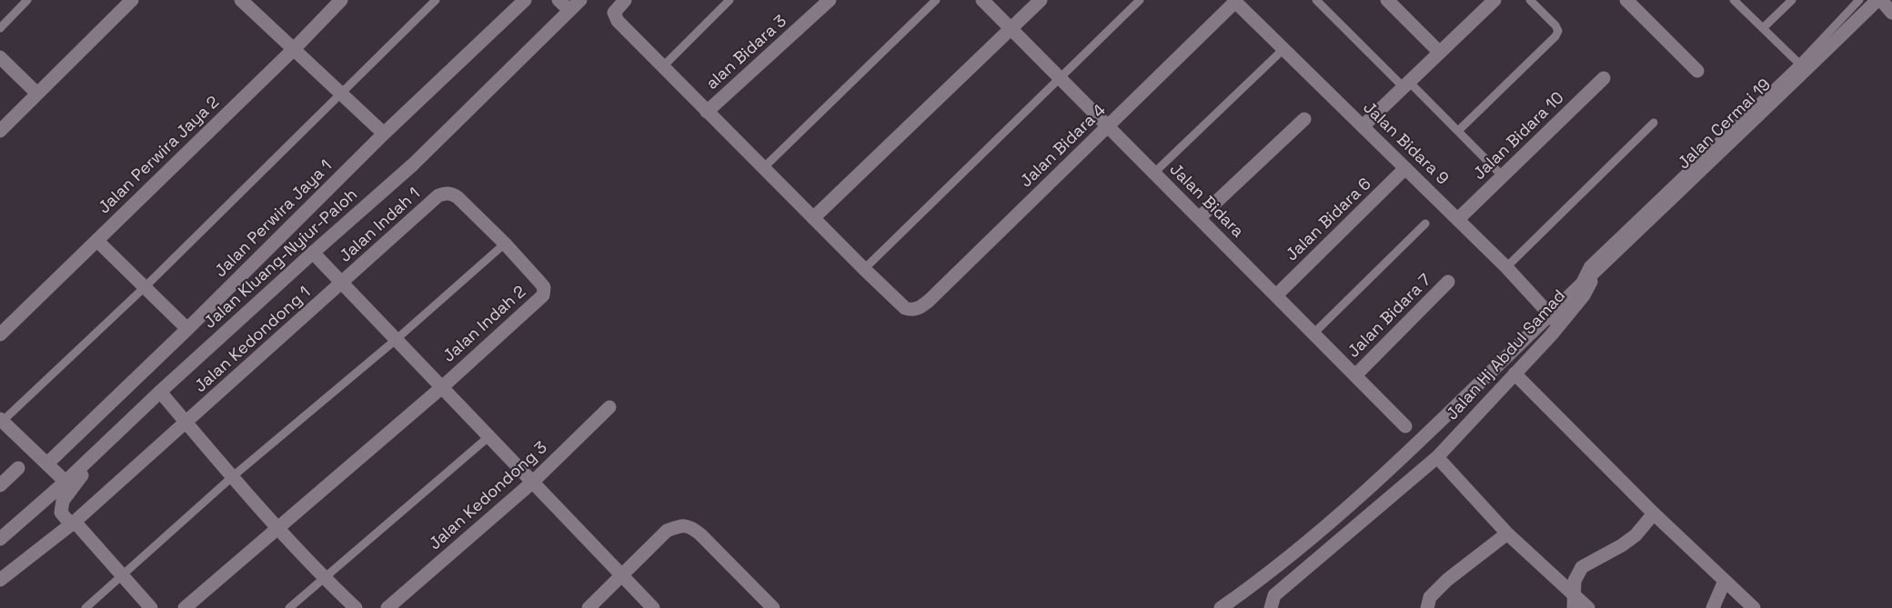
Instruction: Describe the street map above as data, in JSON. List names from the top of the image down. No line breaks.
{"streets":{"street":["alan Bidara 3","Jalan Cermai 19","Jalan Bidara 10","Jalan Bidara 9","Jalan Bidara 4","Jalan Perwira Jaya 2","Jalan Bidara","Jalan Perwira Jaya 1","Jalan Bidara 6","Jalan Indah 1","Jalan Kluang-Nyiur-Paloh","Jalan Bidara 7","Jalan Indah 2","Jalan Kedondong 1","Jalan Hj Abdul Samad","Jalan Kedondong 3"]},"crossings":[["Jalan Cermai 19","Jalan Bidara 9"],["Jalan Cermai 19","Jalan Hj Abdul Samad"],["Jalan Bidara 10","Jalan Bidara 9"],["Jalan Bidara 9","Jalan Bidara 4"],["Jalan Bidara 9","Jalan Bidara 6"],["Jalan Bidara 9","Jalan Hj Abdul Samad"],["Jalan Bidara 4","Jalan Bidara"],["Jalan Bidara","Jalan Bidara 6"],["Jalan Bidara","Jalan Bidara 7"],["Jalan Indah 1","Jalan Indah 2"],["Jalan Indah 1","Jalan Kedondong 1"]]}
